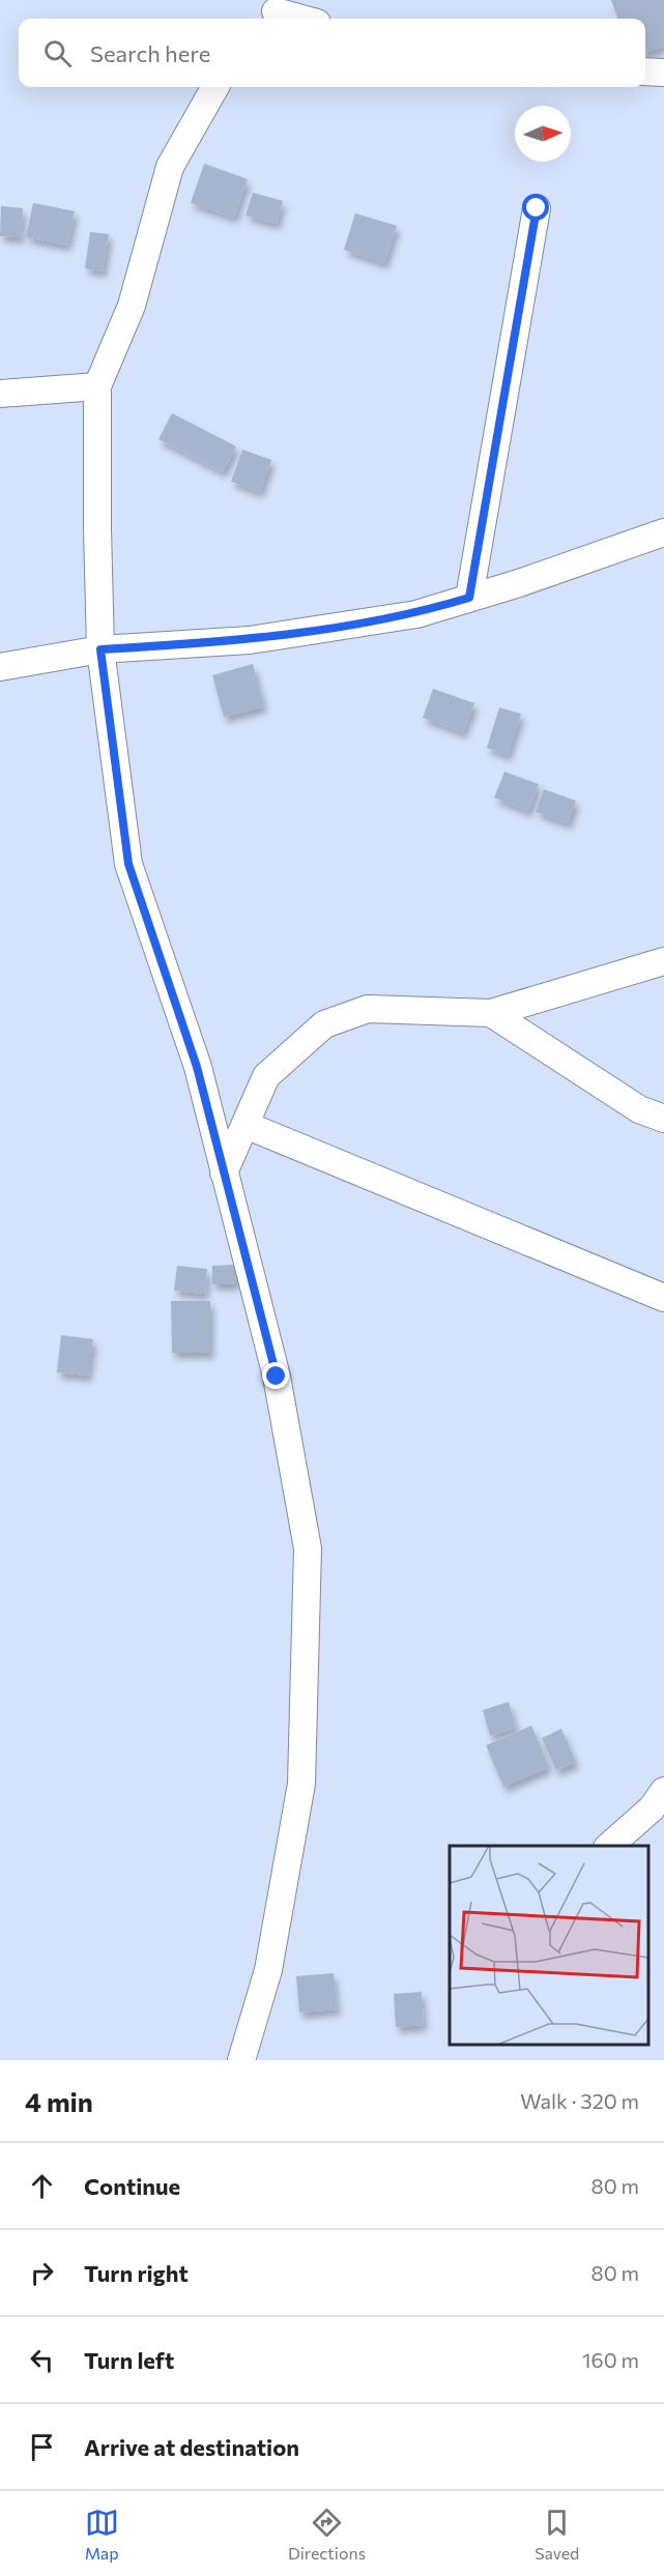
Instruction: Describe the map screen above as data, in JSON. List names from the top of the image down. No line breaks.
{"north":"right","page":{"search":"Search here","heading":["4 min","Walk · 320 m"],"list":[["Continue","80 m"],["Turn right","80 m"],["Turn left","160 m"],"Arrive at destination"],"nav":["Map","Directions","Saved"]}}
